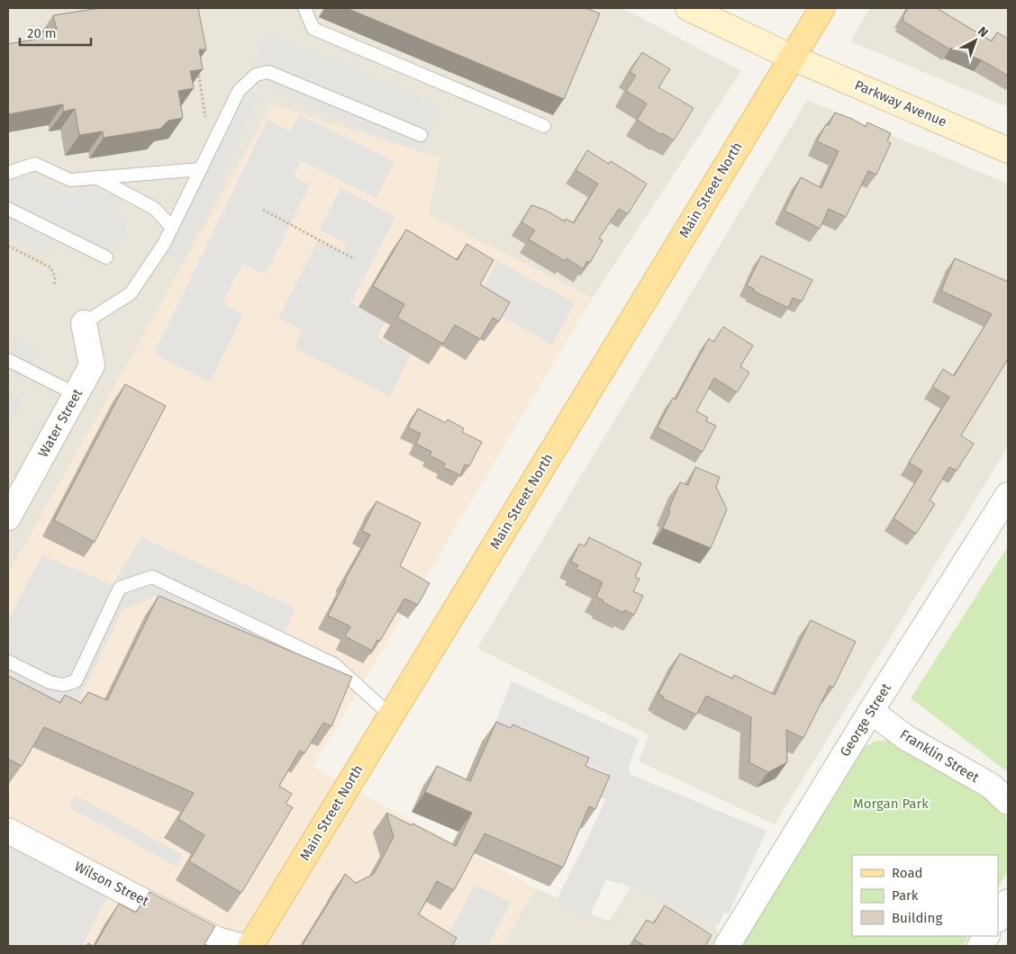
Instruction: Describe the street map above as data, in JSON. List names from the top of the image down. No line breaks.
{"streets":{"main road":["Main Street North"],"street":["Parkway Avenue","Water Street","George Street","Franklin Street","Wilson Street"]},"crossings":[["Parkway Avenue","Main Street North"],["George Street","Franklin Street"]],"parks":["Morgan Park"],"legend":["Road","Park","Building"],"scale_bar":"20 m","north":"top right"}
